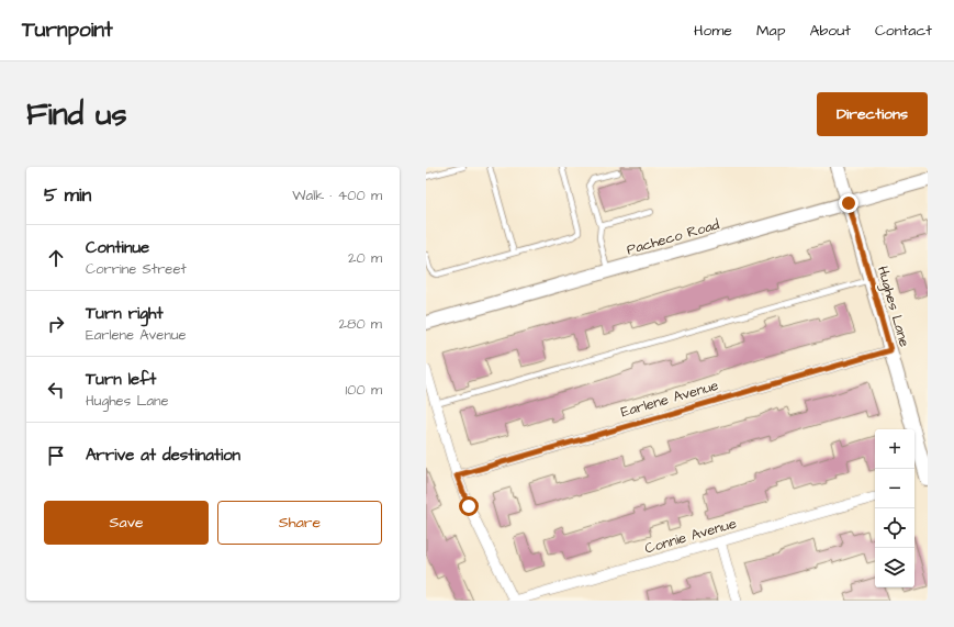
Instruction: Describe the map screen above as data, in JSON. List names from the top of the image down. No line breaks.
{"streets":{"street":["Pacheco Road","Hughes Lane","Earlene Avenue","Connie Avenue"]},"crossings":[["Pacheco Road","Hughes Lane"],["Hughes Lane","Earlene Avenue"]],"page":{"header":"Turnpoint","nav":["Home","Map","About","Contact"],"buttons":["Directions",["Save","Share"]],"title":"Find us","heading":["5 min","Walk · 400 m"],"list":[["Continue","Corrine Street","20 m"],["Turn right","Earlene Avenue","280 m"],["Turn left","Hughes Lane","100 m"],"Arrive at destination"],"map_buttons":["+","−"]}}
